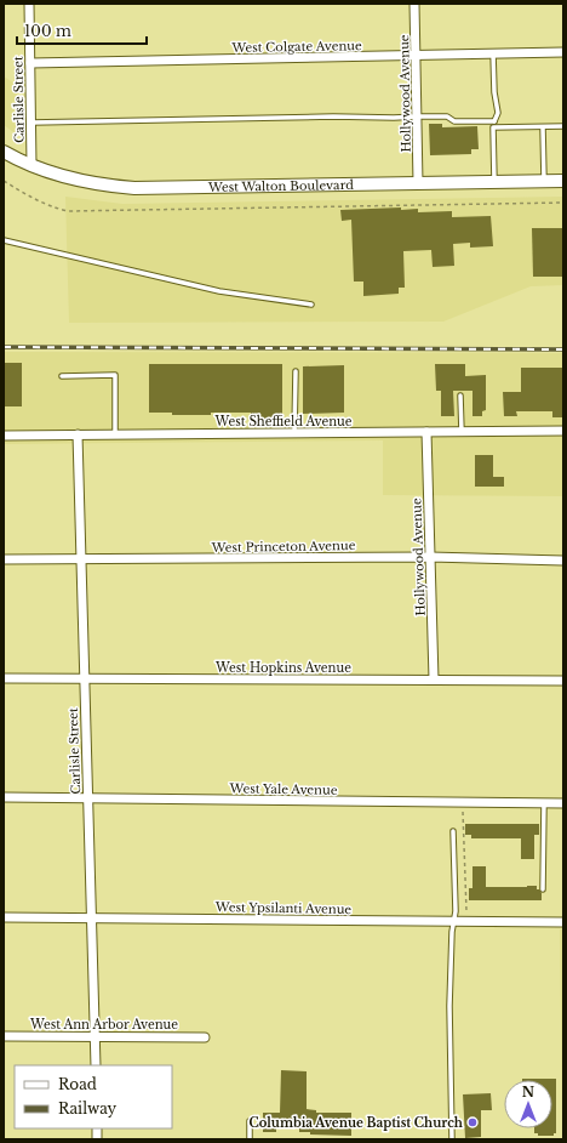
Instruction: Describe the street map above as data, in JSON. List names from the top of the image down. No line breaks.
{"streets":{"main road":["West Walton Boulevard"],"street":["West Colgate Avenue","Hollywood Avenue","Carlisle Street","West Sheffield Avenue","West Princeton Avenue","West Hopkins Avenue","West Yale Avenue","West Ypsilanti Avenue","West Ann Arbor Avenue"]},"crossings":[["West Colgate Avenue","Hollywood Avenue"],["West Colgate Avenue","Carlisle Street"],["Hollywood Avenue","West Walton Boulevard"],["Hollywood Avenue","West Sheffield Avenue"],["Hollywood Avenue","West Princeton Avenue"],["Hollywood Avenue","West Hopkins Avenue"],["Carlisle Street","West Walton Boulevard"],["Carlisle Street","West Sheffield Avenue"],["Carlisle Street","West Princeton Avenue"],["Carlisle Street","West Hopkins Avenue"],["Carlisle Street","West Yale Avenue"],["Carlisle Street","West Ypsilanti Avenue"],["Carlisle Street","West Ann Arbor Avenue"]],"places":["Columbia Avenue Baptist Church"],"legend":["Road","Railway"],"scale_bar":"100 m","north":"top"}
